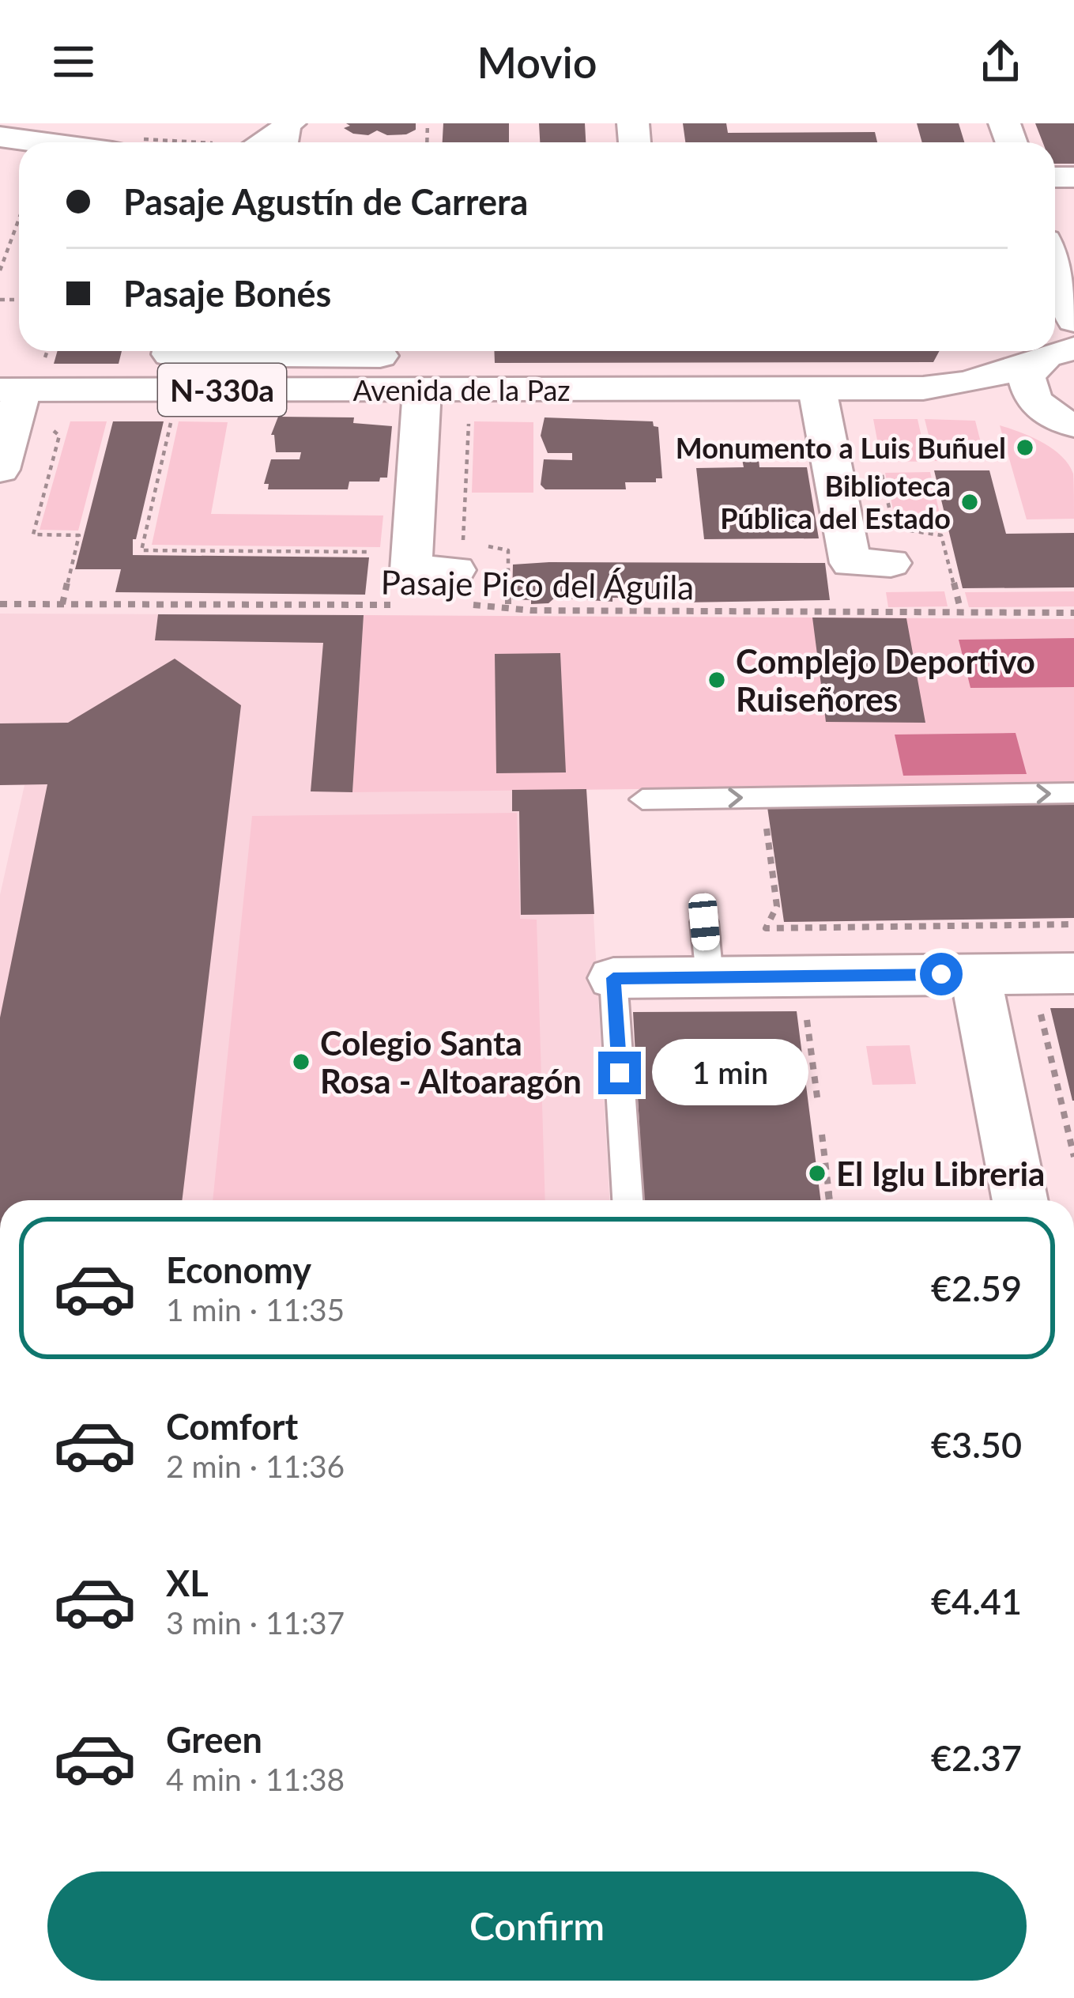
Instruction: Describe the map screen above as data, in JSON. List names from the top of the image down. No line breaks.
{"streets":{"main road":["N-330a","Avenida de la Paz"],"path":["Pasaje Pico del Águila"]},"crossings":[["N-330a","Avenida de la Paz"]],"places":["Monumento a Luis Buñuel","Biblioteca Pública del Estado","Complejo Deportivo Ruiseñores","Colegio Santa Rosa - Altoaragón","El Iglu Libreria"],"page":{"header":"Movio","banner":["Pasaje Agustín de Carrera","Pasaje Bonés"],"bubble":"1 min","list":[{"name":"Economy","note":"1 min · 11:35","value":"€2.59"},{"name":"Comfort","note":"2 min · 11:36","value":"€3.50"},{"name":"XL","note":"3 min · 11:37","value":"€4.41"},{"name":"Green","note":"4 min · 11:38","value":"€2.37"}],"buttons":"Confirm"}}
